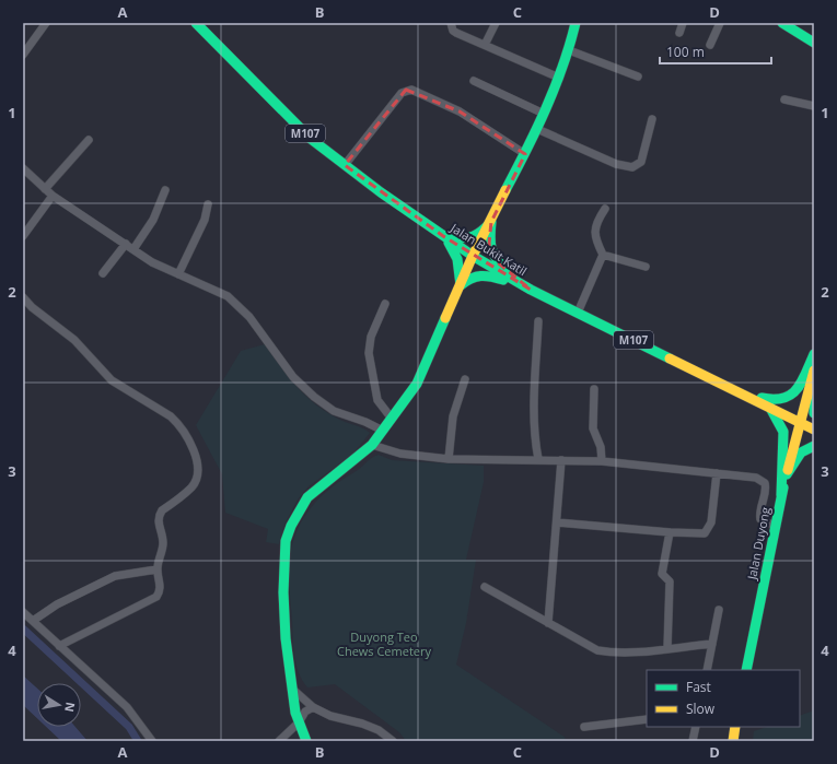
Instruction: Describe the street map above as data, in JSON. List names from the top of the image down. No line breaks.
{"streets":{"main road":["M107","Jalan Bukit Katil","Jalan Duyong"]},"crossings":[["Jalan Bukit Katil","Jalan Duyong"]],"parks":["Duyong Teo Chews Cemetery"],"legend":["Fast","Slow"],"scale_bar":"100 m","north":"right","grid":{"columns":["A","B","C","D"],"rows":["1","2","3","4"]}}
